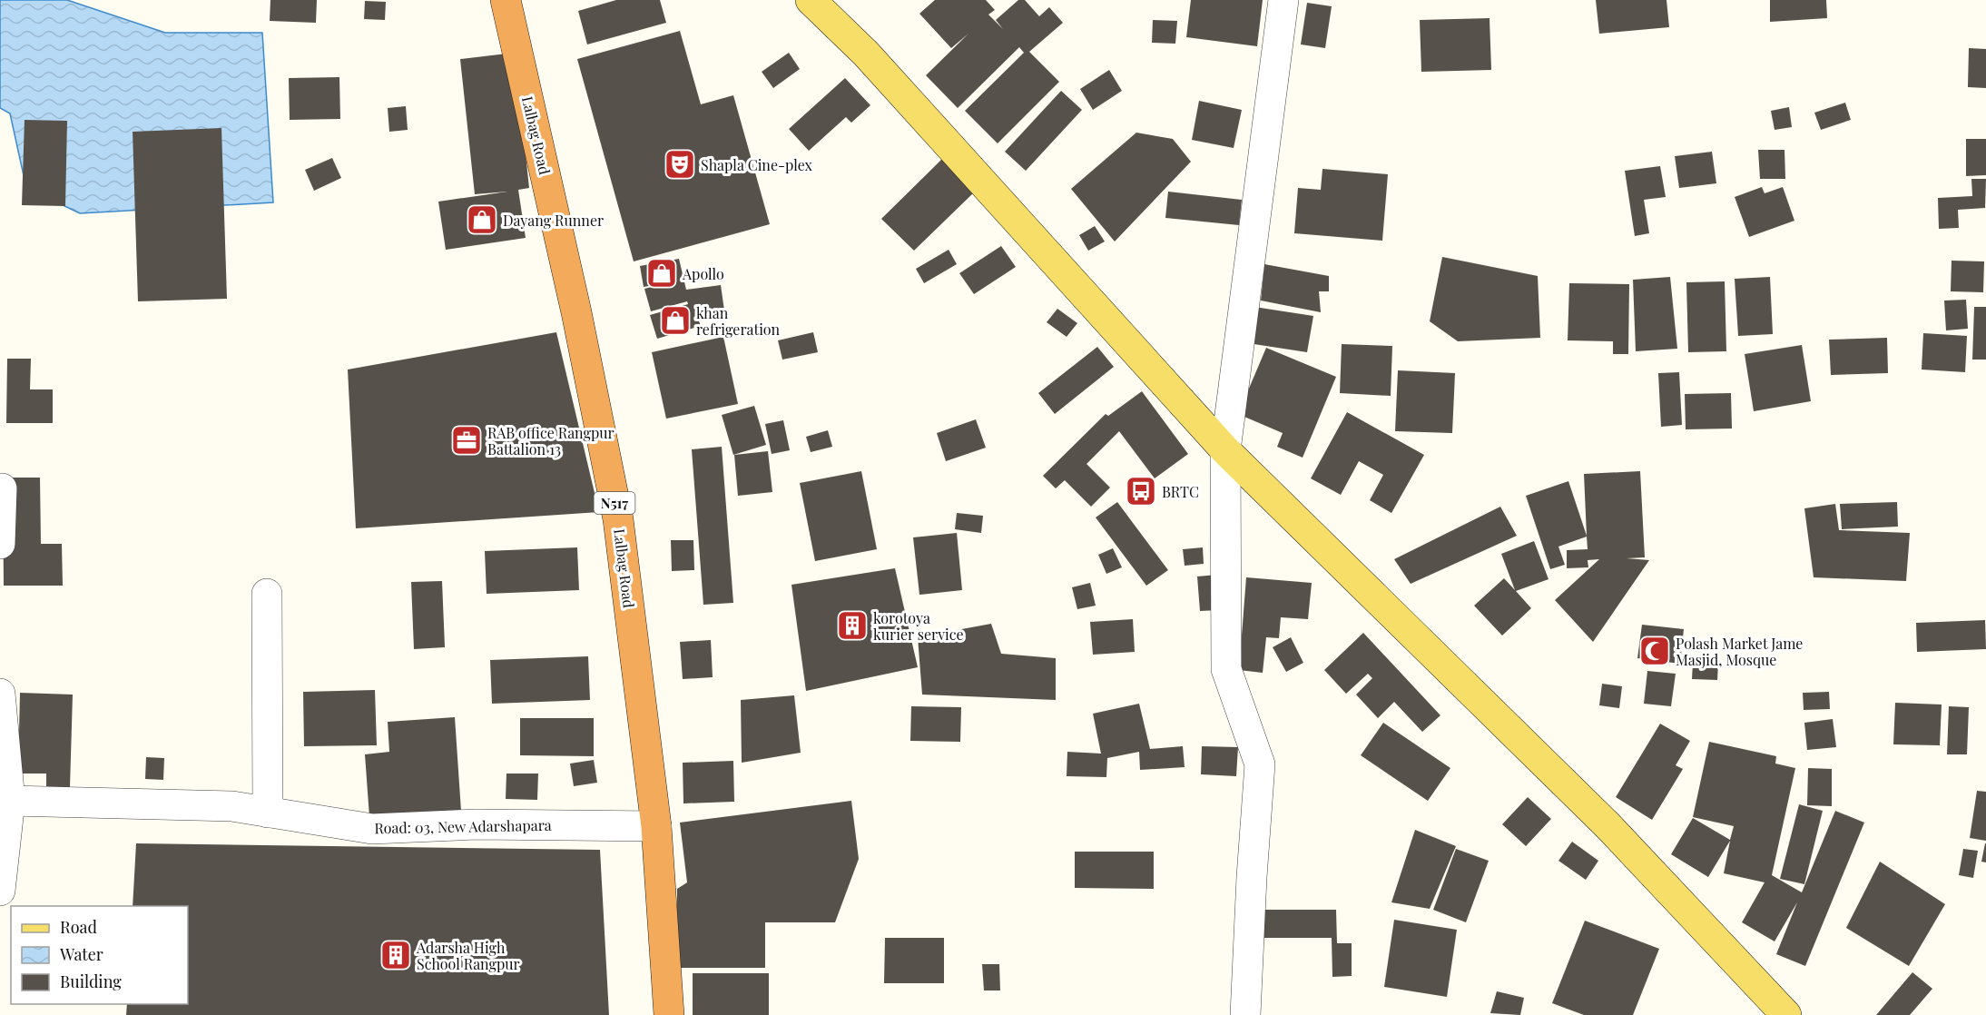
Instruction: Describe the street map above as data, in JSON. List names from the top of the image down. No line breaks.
{"streets":{"highway":["Lalbag Road","N517"],"street":["Road: 03, New Adarshapara"]},"crossings":[["Lalbag Road","Road: 03, New Adarshapara"]],"places":{"theatre":["Shapla Cine-plex"],"shop":["Dayang Runner","Apollo","khan refrigeration"],"office":["RAB office Rangpur Battalion 13"],"bus stop":["BRTC"],"building":["korotoya kurier service","Adarsha High School Rangpur"],"mosque":["Polash Market Jame Masjid, Mosque"]},"legend":["Road","Water","Building"]}
